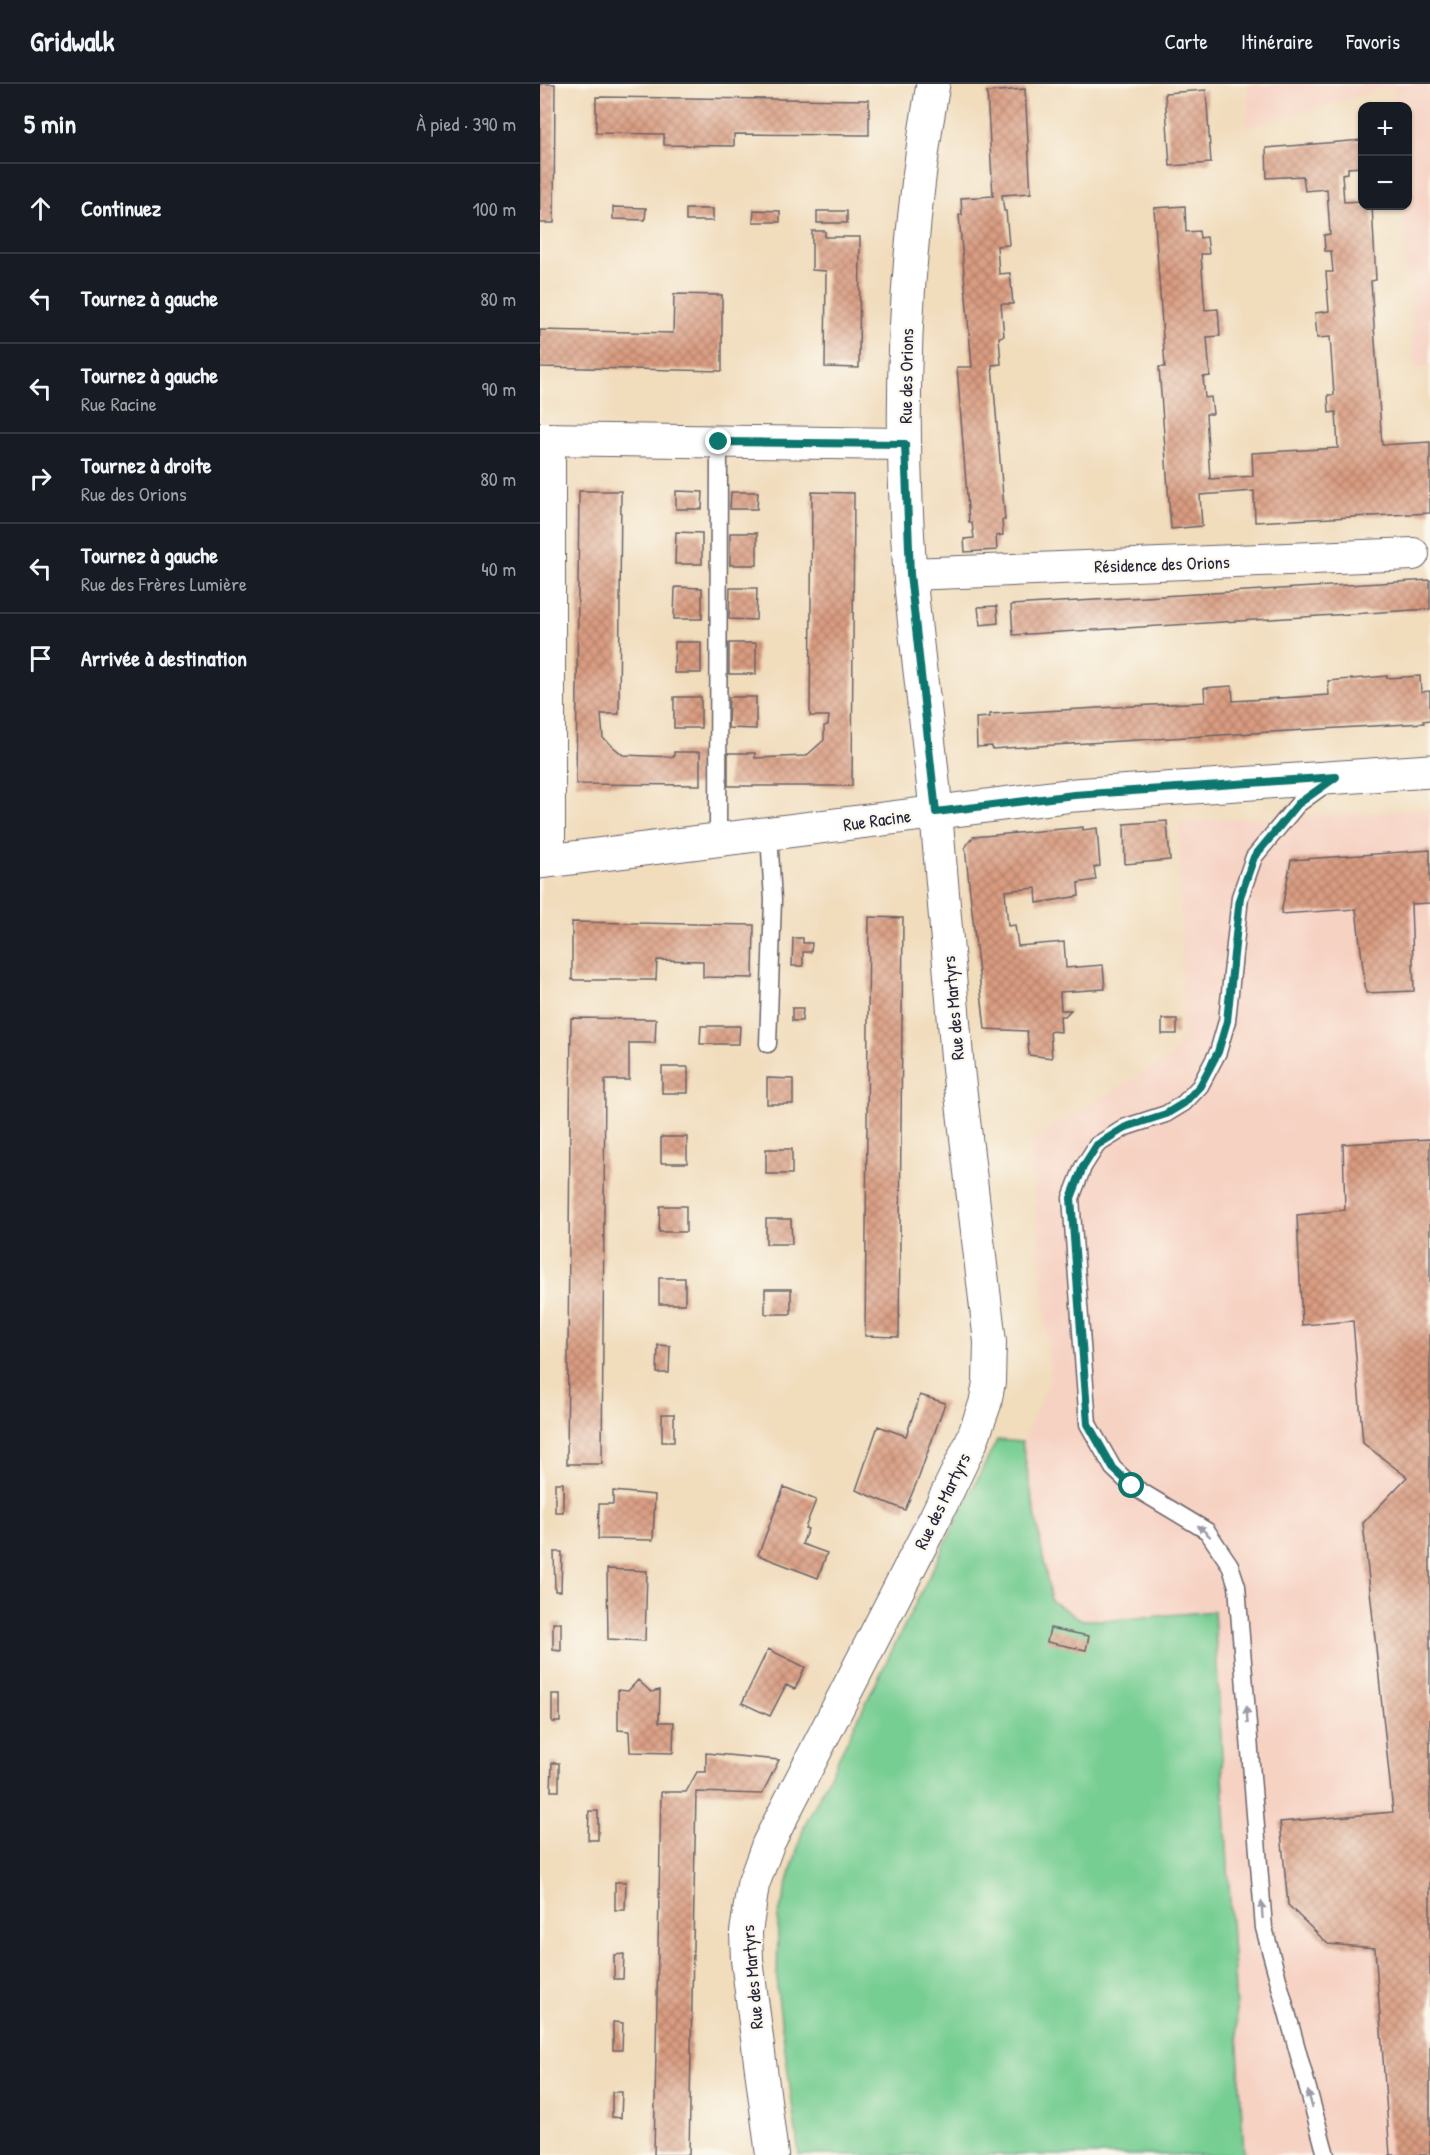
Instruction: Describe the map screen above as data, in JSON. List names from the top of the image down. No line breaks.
{"streets":{"street":["Rue des Orions","Résidence des Orions","Rue Racine","Rue des Martyrs"]},"crossings":[["Rue des Orions","Résidence des Orions"],["Rue des Orions","Rue Racine"],["Rue des Orions","Rue des Martyrs"],["Rue Racine","Rue des Martyrs"]],"page":{"header":"Gridwalk","nav":["Carte","Itinéraire","Favoris"],"heading":["5 min","À pied · 390 m"],"map_buttons":["+","−"],"list":[["Continuez","100 m"],["Tournez à gauche","80 m"],["Tournez à gauche","Rue Racine","90 m"],["Tournez à droite","Rue des Orions","80 m"],["Tournez à gauche","Rue des Frères Lumière","40 m"],"Arrivée à destination"]}}
